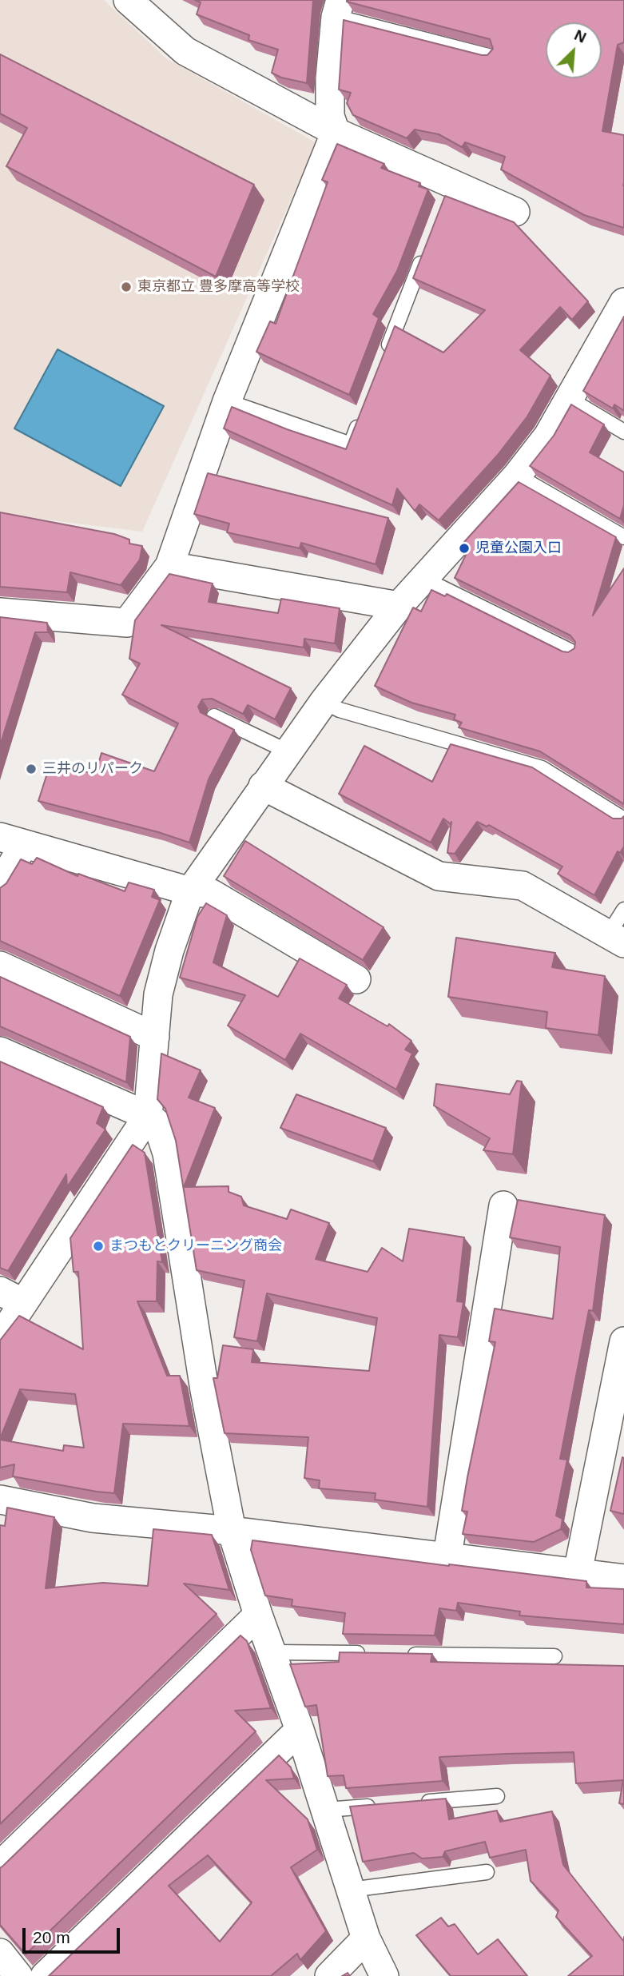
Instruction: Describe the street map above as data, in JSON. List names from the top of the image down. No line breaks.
{"places":["東京都立 豊多摩高等学校","児童公園入口","三井のリパーク","まつもとクリーニング商会"],"scale_bar":"20 m","north":"top right"}
